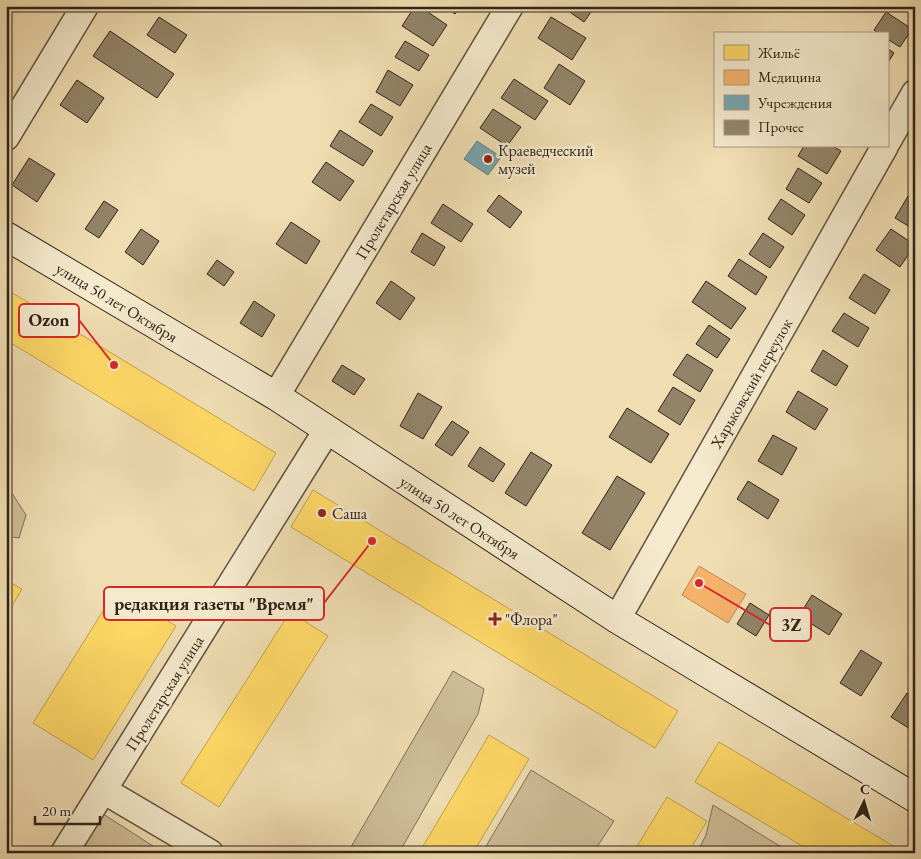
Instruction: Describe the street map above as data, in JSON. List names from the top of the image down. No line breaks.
{"streets":{"main road":["улица 50 лет Октября"],"street":["Пролетарская улица","Харьковский переулок"]},"crossings":[["Пролетарская улица","улица 50 лет Октября"],["улица 50 лет Октября","Харьковский переулок"]],"places":{"other":["Краеведческий музей","Ozon","Саша","редакция газеты \"Время\"","3Z"],"health":["\"Флора\""]},"legend":["Жильё","Медицина","Учреждения","Прочее"],"scale_bar":"20 m","north":"top"}
